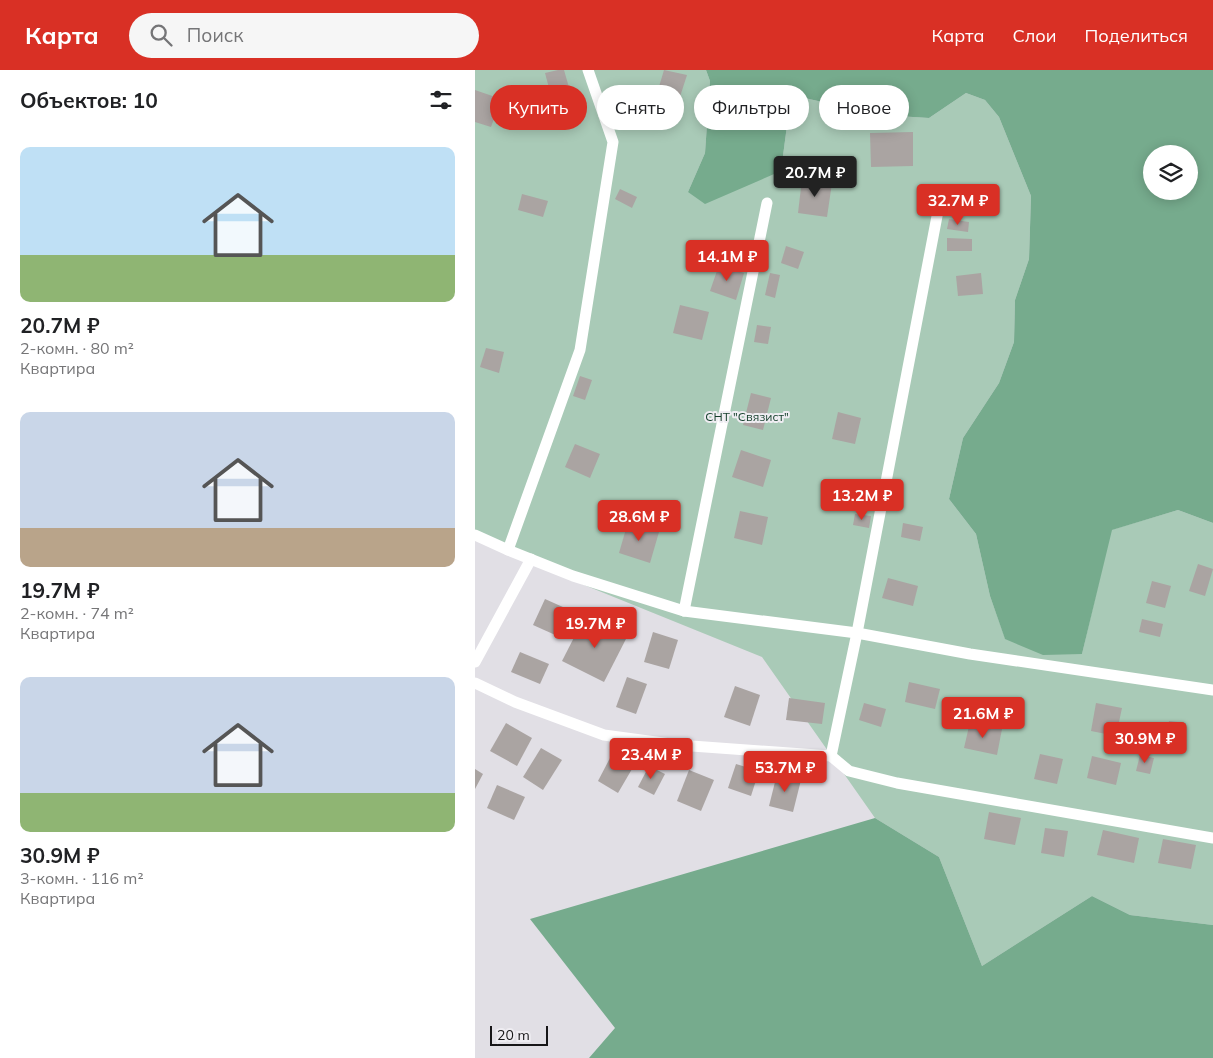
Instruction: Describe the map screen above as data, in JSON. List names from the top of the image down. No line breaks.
{"parks":["СНТ \"Связист\""],"scale_bar":"20 m","page":{"header":"Карта","search":"Поиск","nav":["Карта","Слои","Поделиться"],"heading":"Объектов: 10","chip":["Купить","Снять","Фильтры","Новое"],"list":[{"name":"20.7M ₽","note":"2-комн. · 80 m² · Квартира"},{"name":"19.7M ₽","note":"2-комн. · 74 m² · Квартира"},{"name":"30.9M ₽","note":"3-комн. · 116 m² · Квартира"}],"price":["20.7M ₽","32.7M ₽","14.1M ₽","13.2M ₽","28.6M ₽","19.7M ₽","21.6M ₽","30.9M ₽","23.4M ₽","53.7M ₽"],"scale":"20 m"}}
